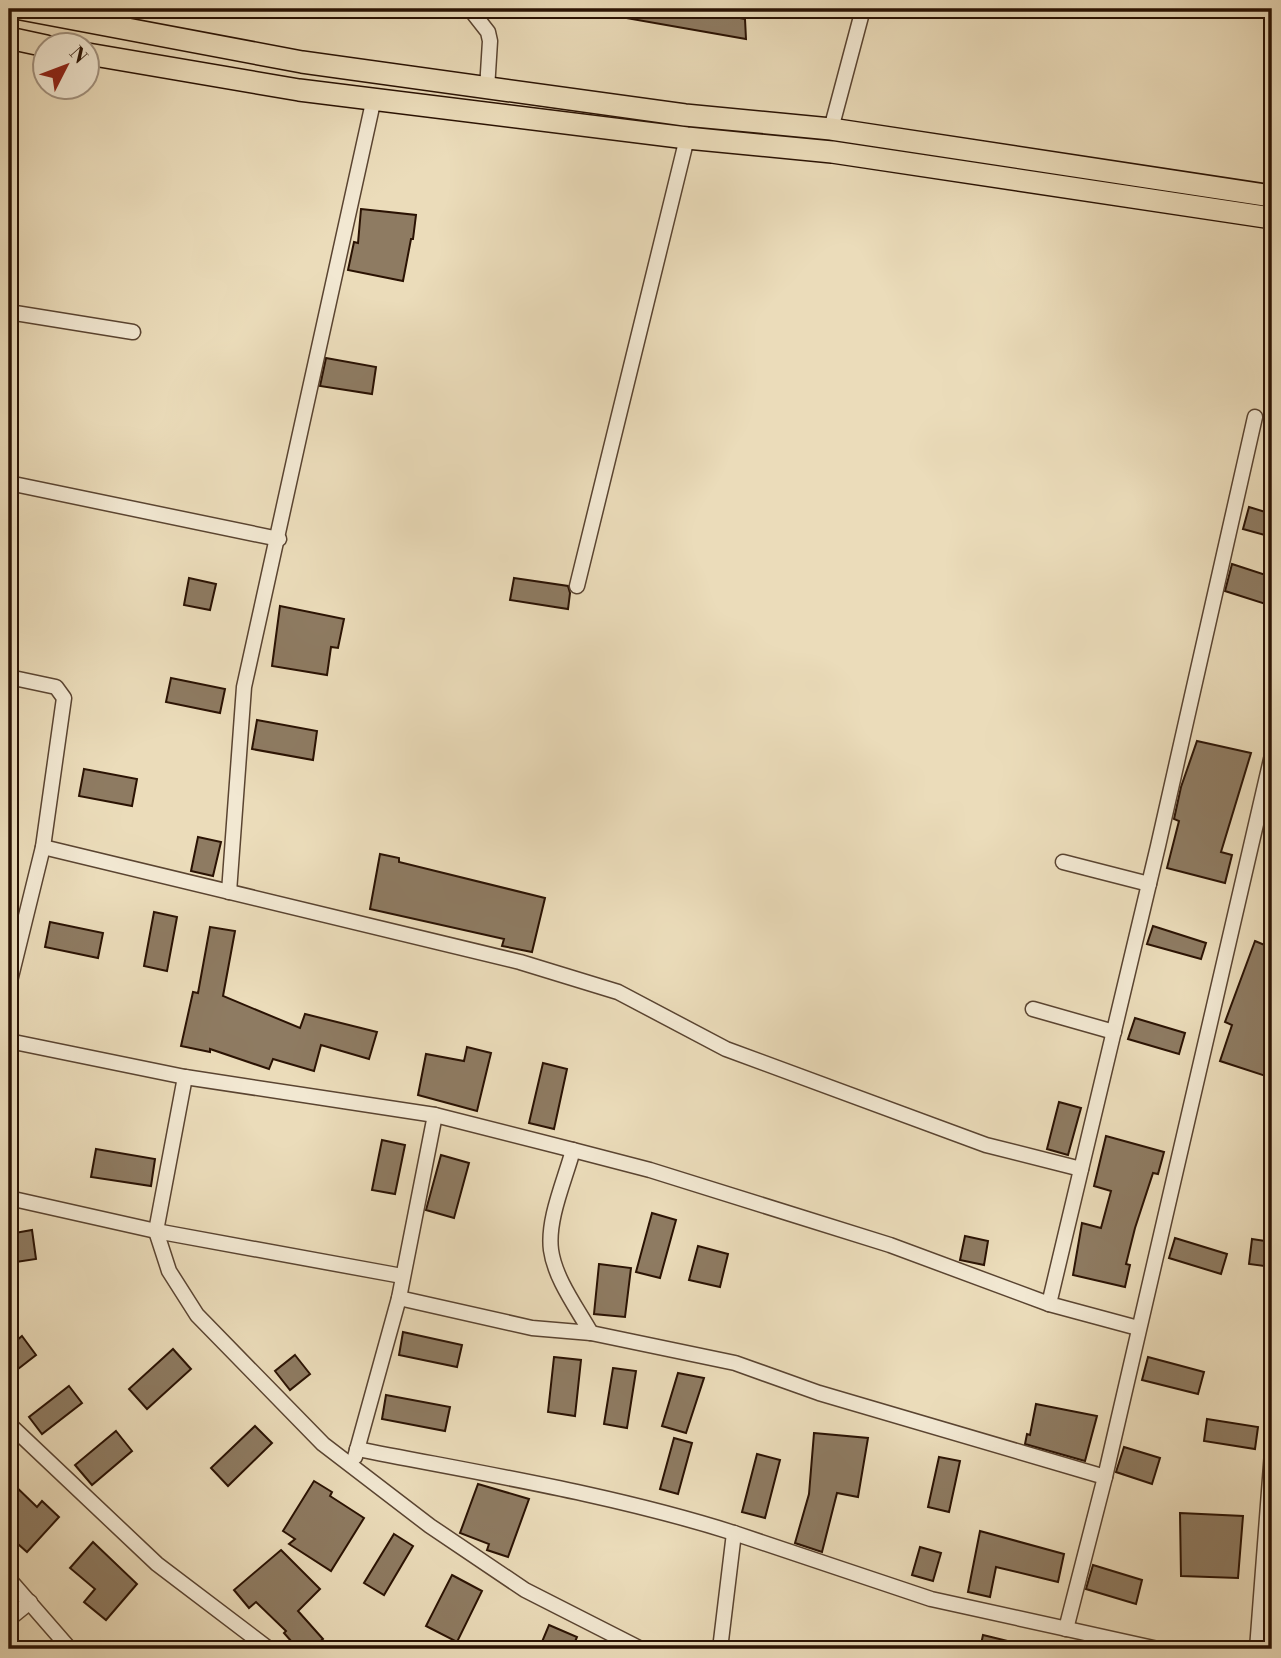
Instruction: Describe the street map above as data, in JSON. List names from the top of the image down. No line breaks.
{"north":"top right"}
